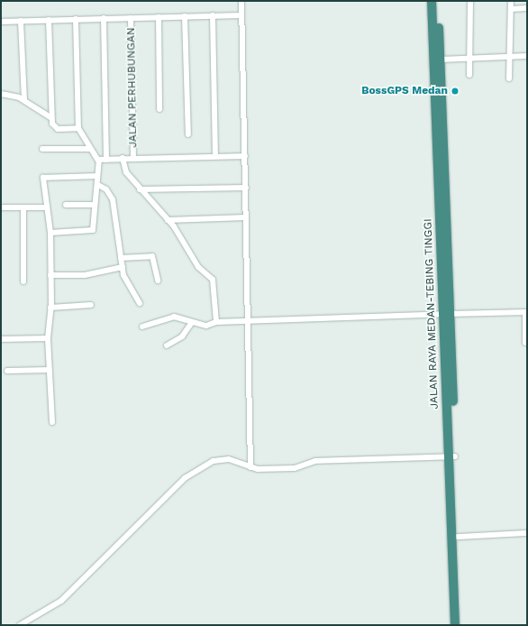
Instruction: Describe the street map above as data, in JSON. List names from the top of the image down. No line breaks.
{"streets":{"highway":["JALAN RAYA MEDAN-TEBING TINGGI"],"street":["JALAN PERHUBUNGAN"]},"places":["BossGPS Medan"]}
